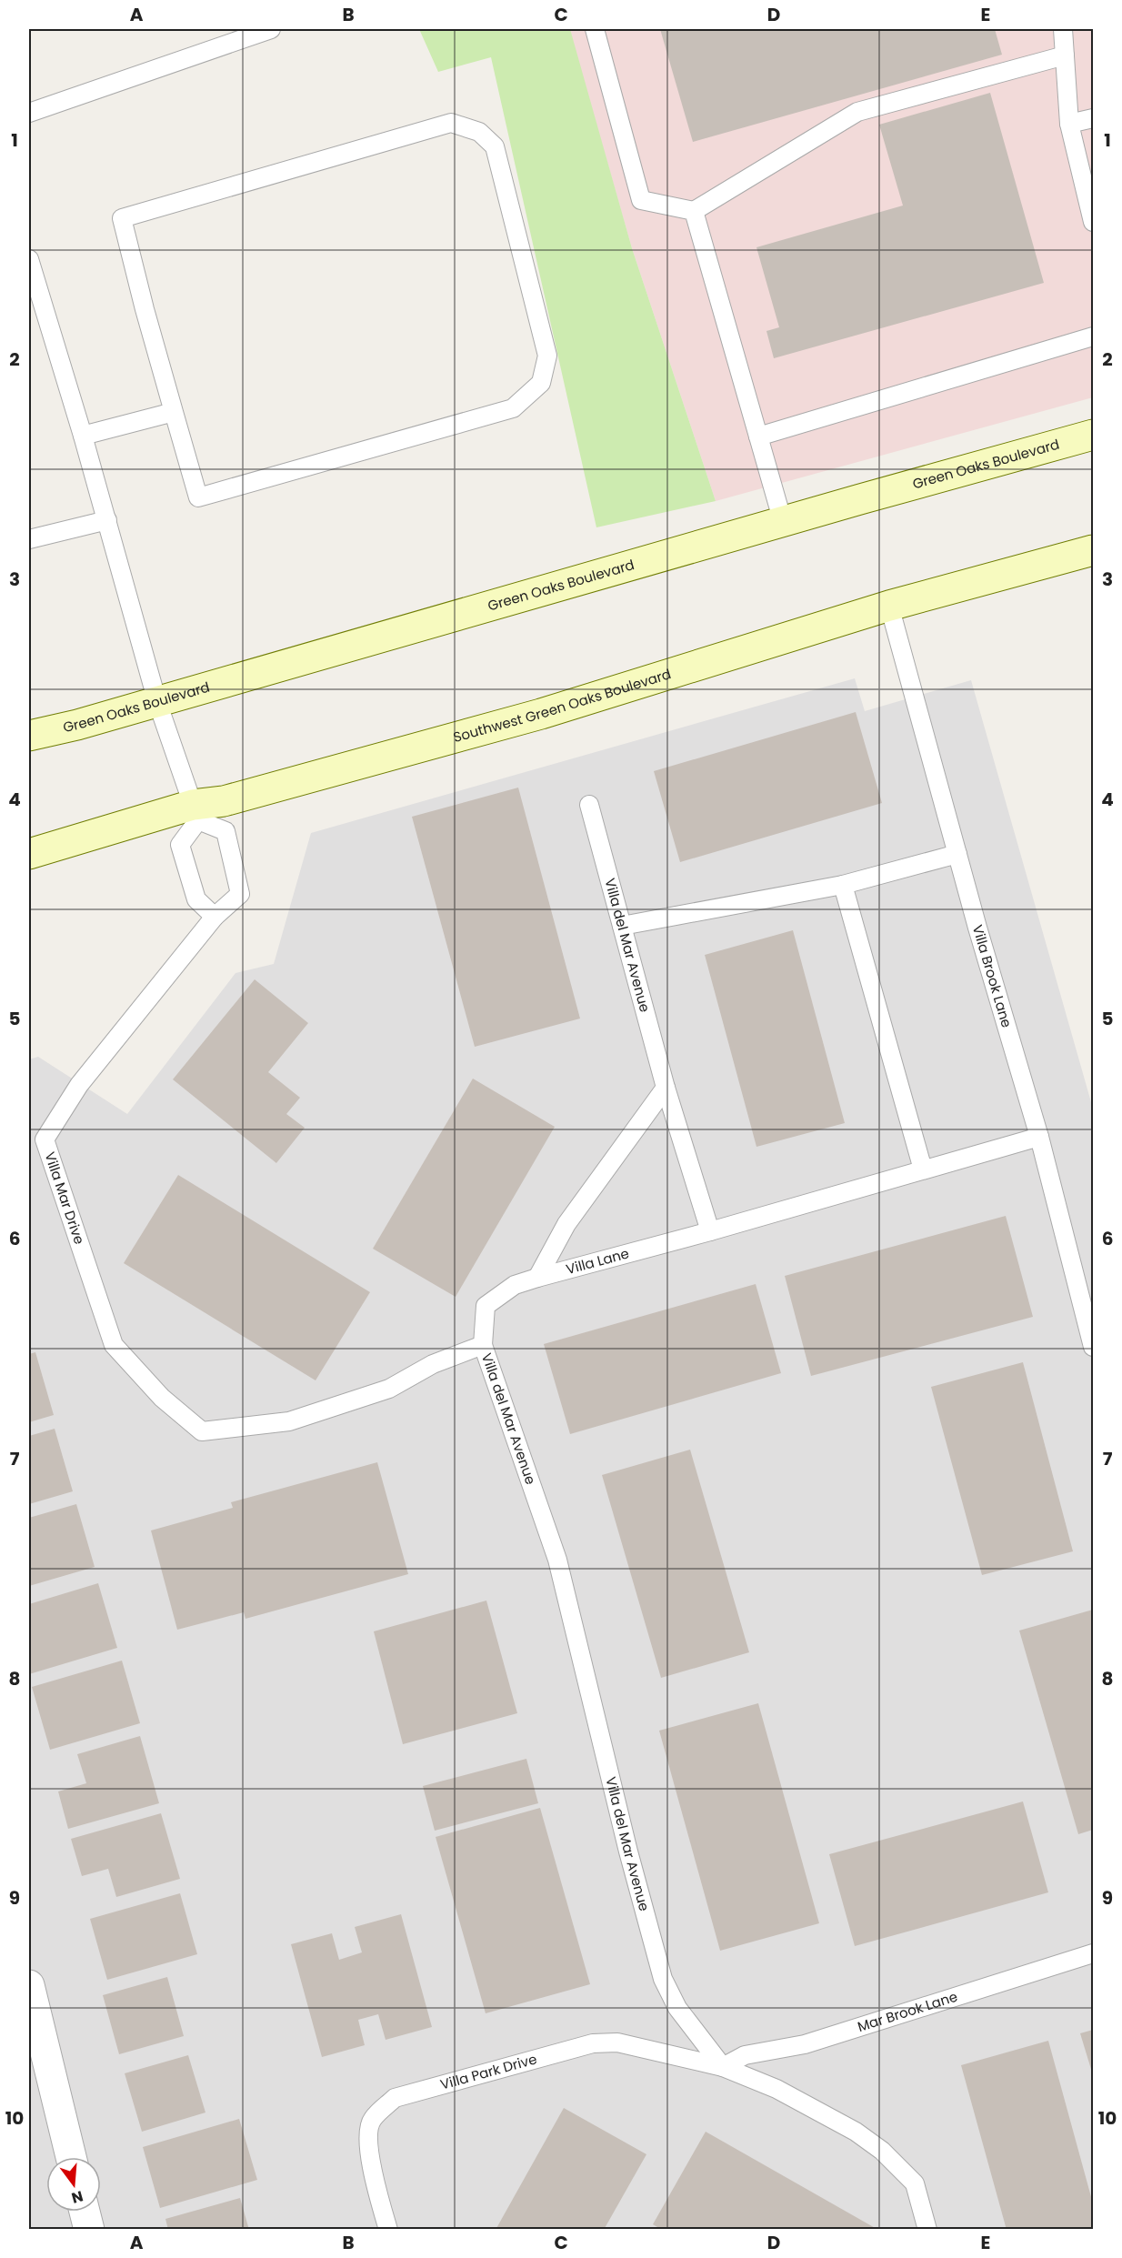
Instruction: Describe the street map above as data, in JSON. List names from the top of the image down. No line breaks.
{"streets":{"main road":["Green Oaks Boulevard","Southwest Green Oaks Boulevard"],"lane":["Villa del Mar Avenue","Villa Brook Lane","Villa Mar Drive","Villa Lane","Mar Brook Lane","Villa Park Drive"]},"crossings":[["Southwest Green Oaks Boulevard","Villa Brook Lane"],["Southwest Green Oaks Boulevard","Villa Mar Drive"],["Villa del Mar Avenue","Villa Mar Drive"],["Villa del Mar Avenue","Villa Lane"],["Villa del Mar Avenue","Mar Brook Lane"],["Villa del Mar Avenue","Villa Park Drive"],["Villa Brook Lane","Villa Lane"],["Villa Mar Drive","Villa Lane"],["Mar Brook Lane","Villa Park Drive"]],"north":"bottom","grid":{"columns":["A","B","C","D","E"],"rows":["1","2","3","4","5","6","7","8","9","10"]}}
